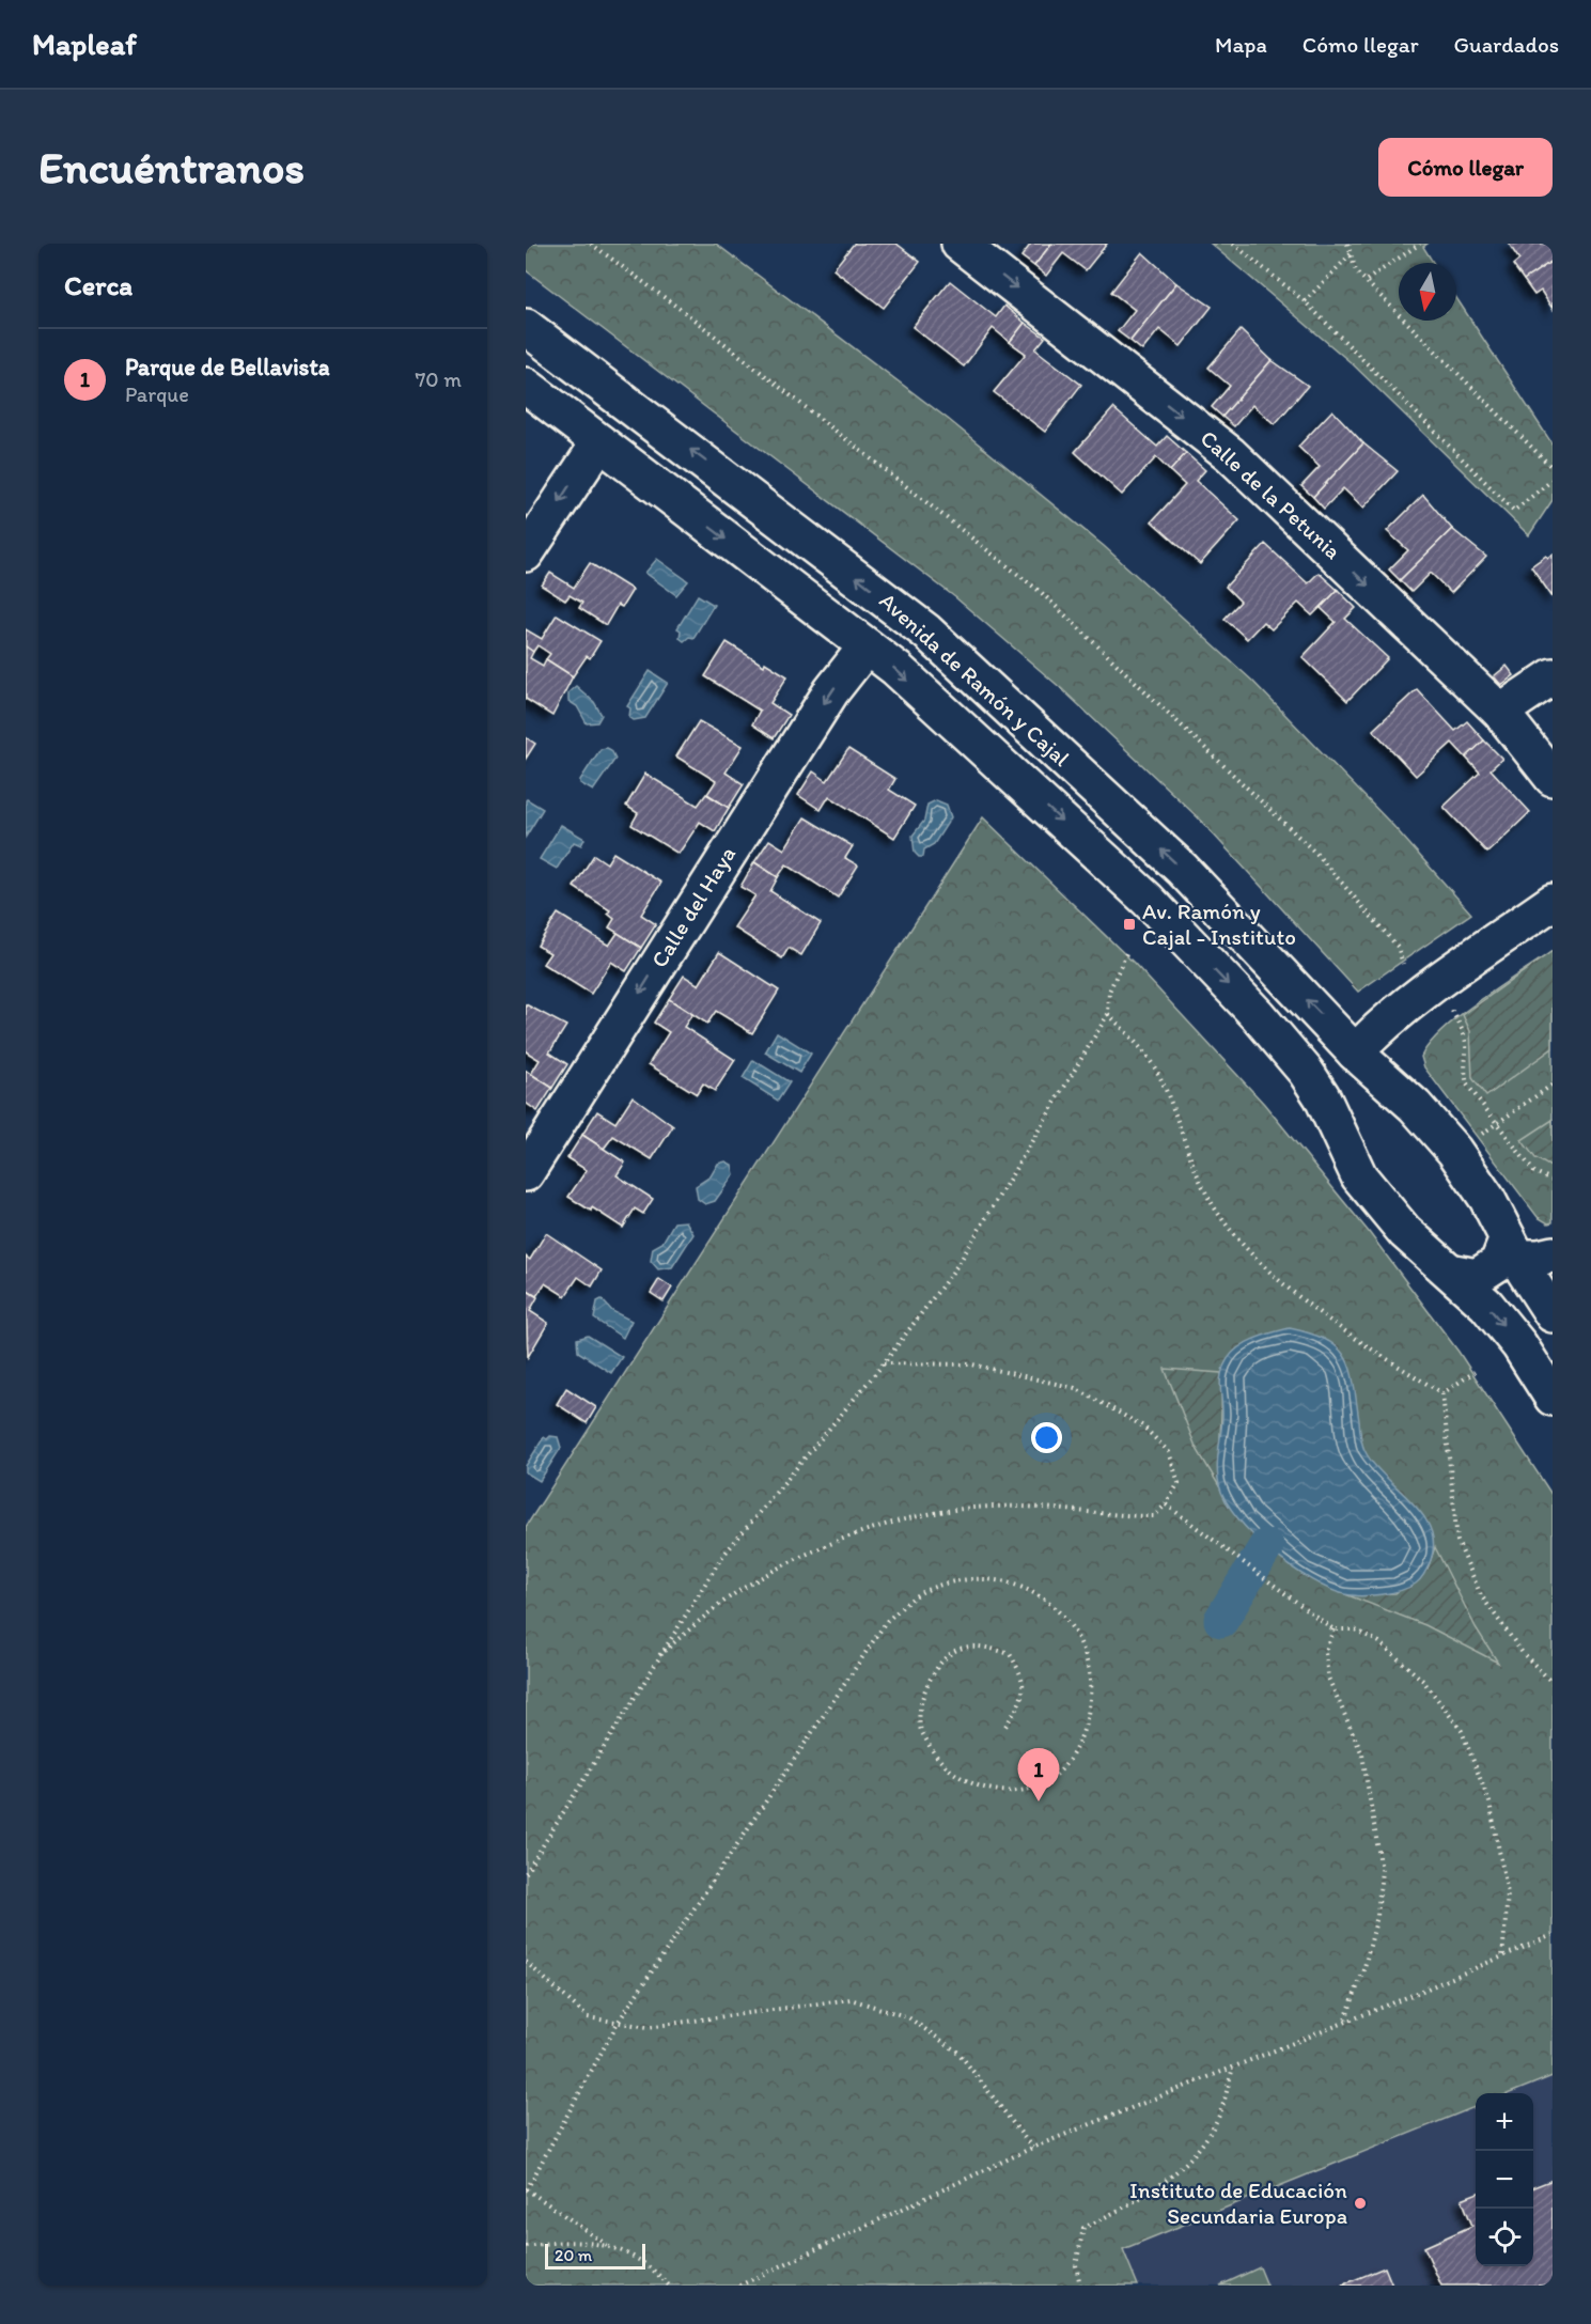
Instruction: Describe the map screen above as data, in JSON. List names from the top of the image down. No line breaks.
{"streets":{"street":["Calle de la Petunia","Avenida de Ramón y Cajal","Calle del Haya"]},"crossings":[["Avenida de Ramón y Cajal","Calle del Haya"]],"one_way":["Calle de la Petunia","Calle del Haya"],"places":{"transit":["Av. Ramón y Cajal - Instituto"],"other":["Instituto de Educación Secundaria Europa"]},"scale_bar":"20 m","north":"bottom","page":{"header":"Mapleaf","nav":["Mapa","Cómo llegar","Guardados"],"buttons":"Cómo llegar","title":"Encuéntranos","heading":"Cerca","list":[{"mark":"1","name":"Parque de Bellavista","note":"Parque","value":"70 m"}],"pins":"1","map_buttons":["+","−"],"scale":"20 m"}}
